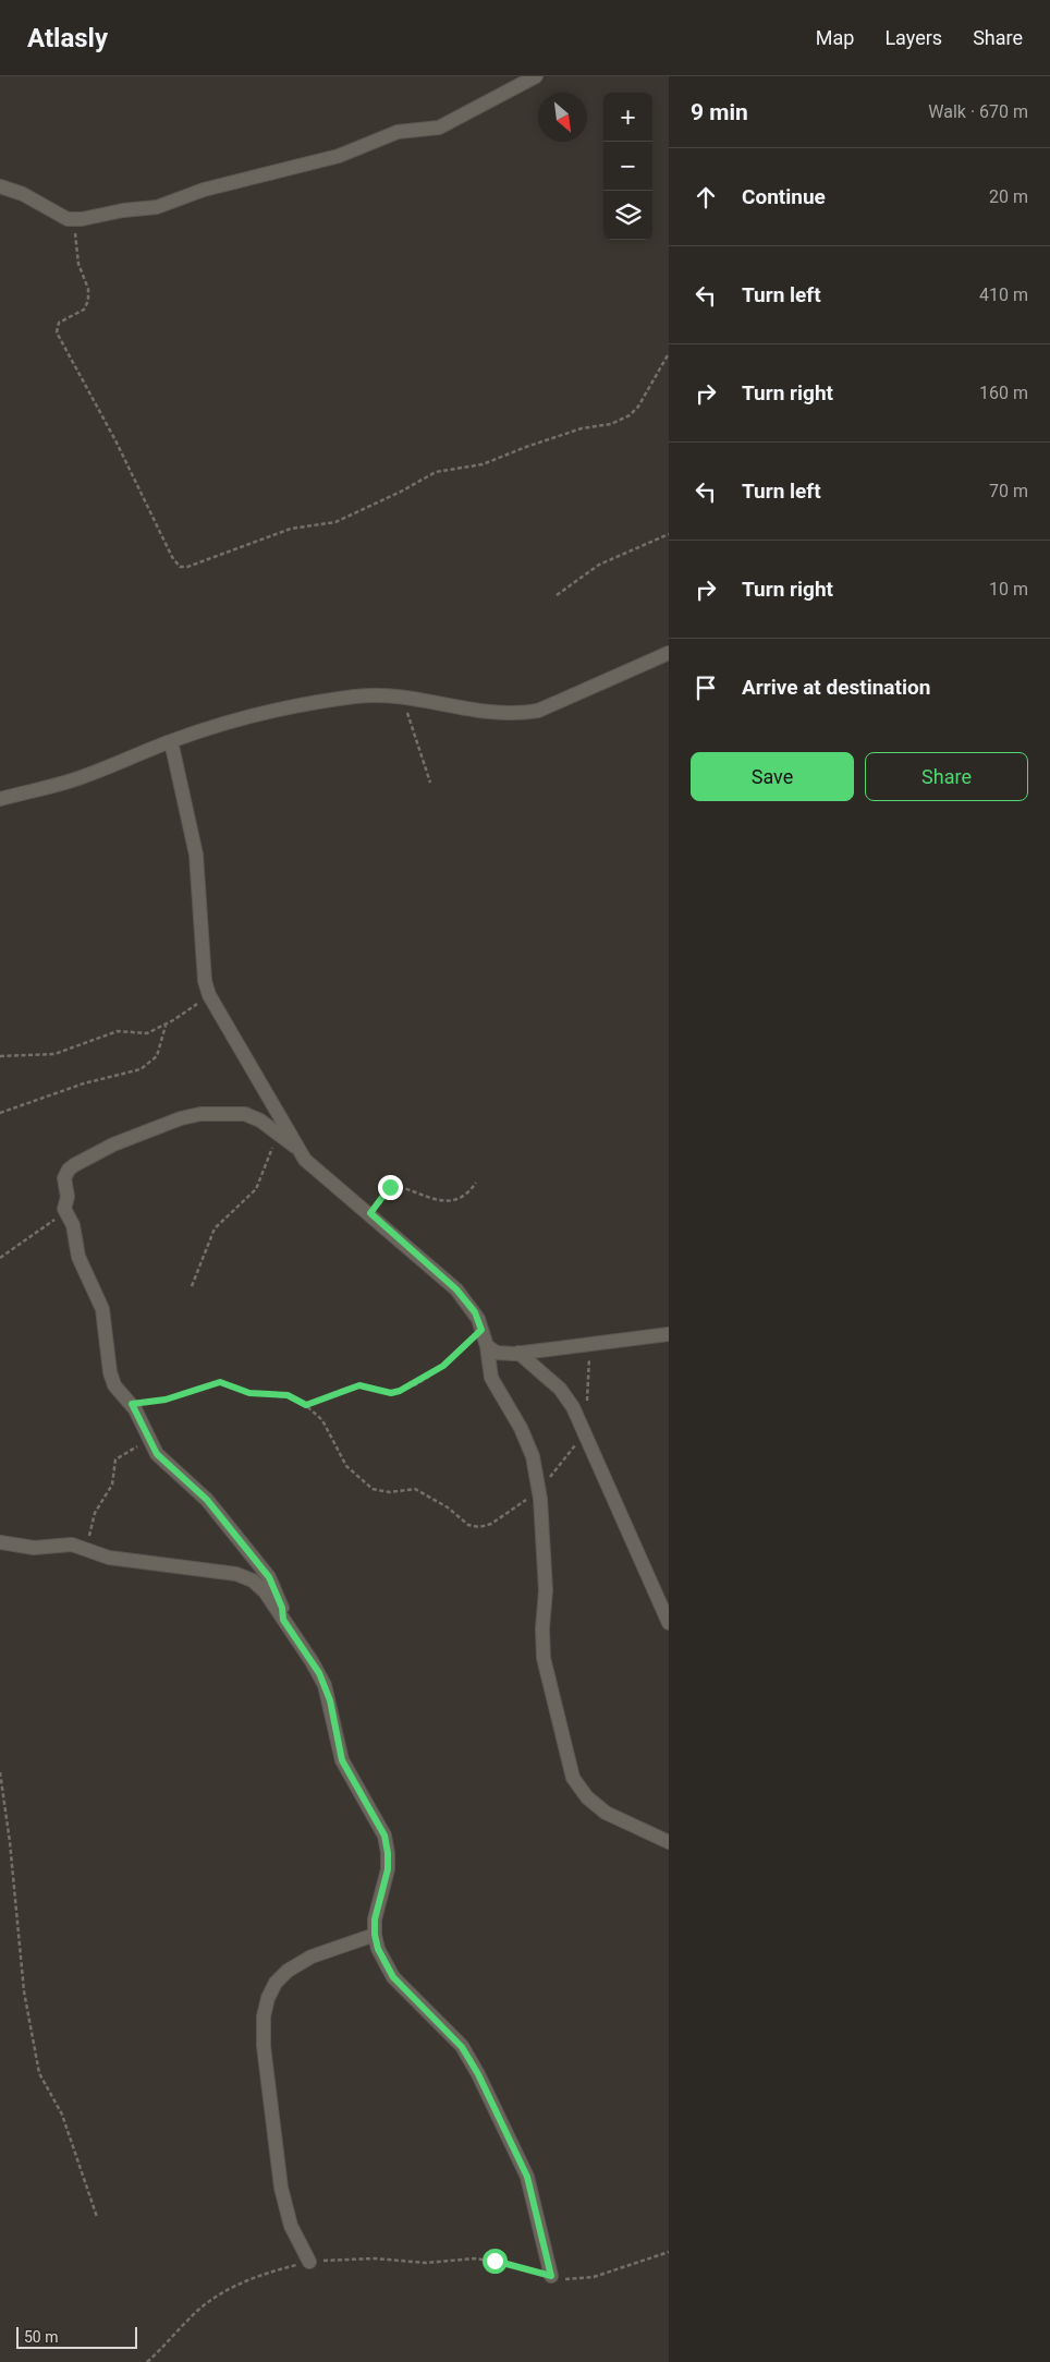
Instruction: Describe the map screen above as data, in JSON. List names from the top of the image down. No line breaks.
{"scale_bar":"50 m","north":"bottom right","page":{"header":"Atlasly","nav":["Map","Layers","Share"],"heading":["9 min","Walk · 670 m"],"map_buttons":["+","−"],"list":[["Continue","20 m"],["Turn left","410 m"],["Turn right","160 m"],["Turn left","70 m"],["Turn right","10 m"],"Arrive at destination"],"buttons":["Save","Share"],"scale":"50 m"}}
